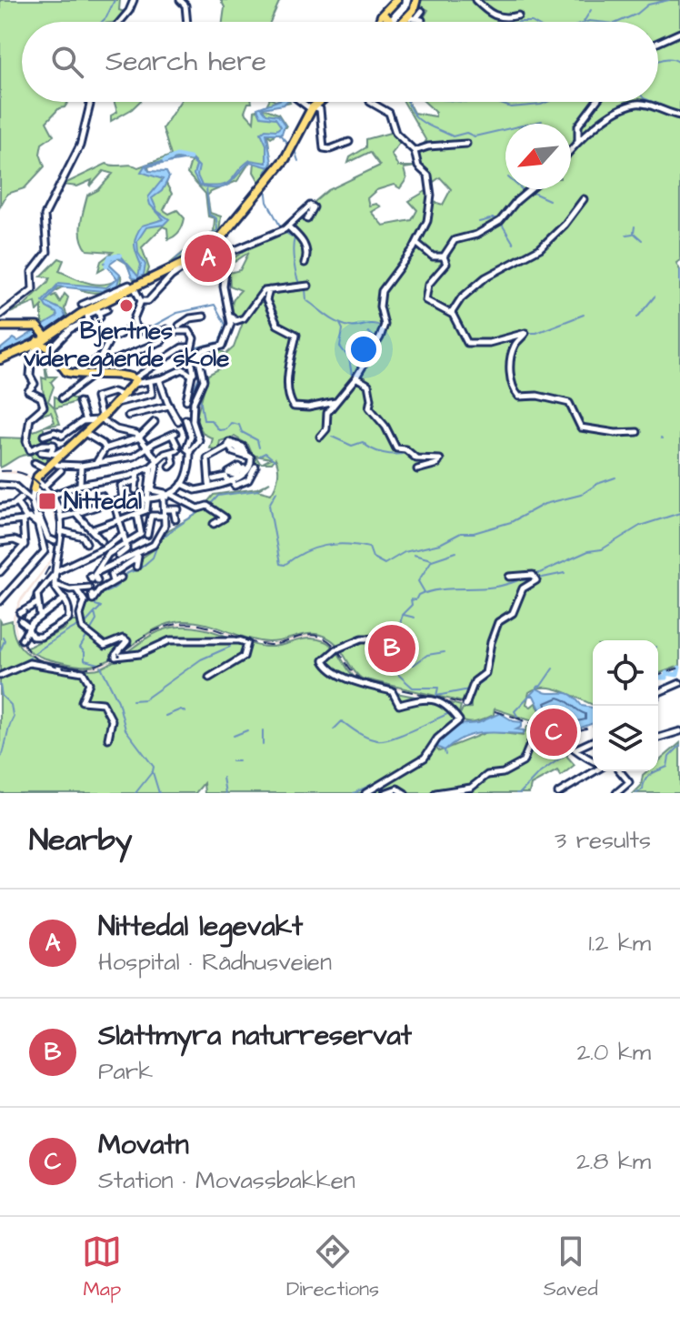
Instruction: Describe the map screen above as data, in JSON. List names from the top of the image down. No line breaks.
{"places":{"other":["Bjertnes videregående skole"],"transit":["Nittedal"]},"north":"bottom left","page":{"search":"Search here","pins":["A","B","C"],"heading":["Nearby","3 results"],"list":[{"mark":"A","name":"Nittedal legevakt","note":"Hospital · Rådhusveien","value":"1.2 km"},{"mark":"B","name":"Slåttmyra naturreservat","note":"Park","value":"2.0 km"},{"mark":"C","name":"Movatn","note":"Station · Movassbakken","value":"2.8 km"}],"nav":["Map","Directions","Saved"]}}
